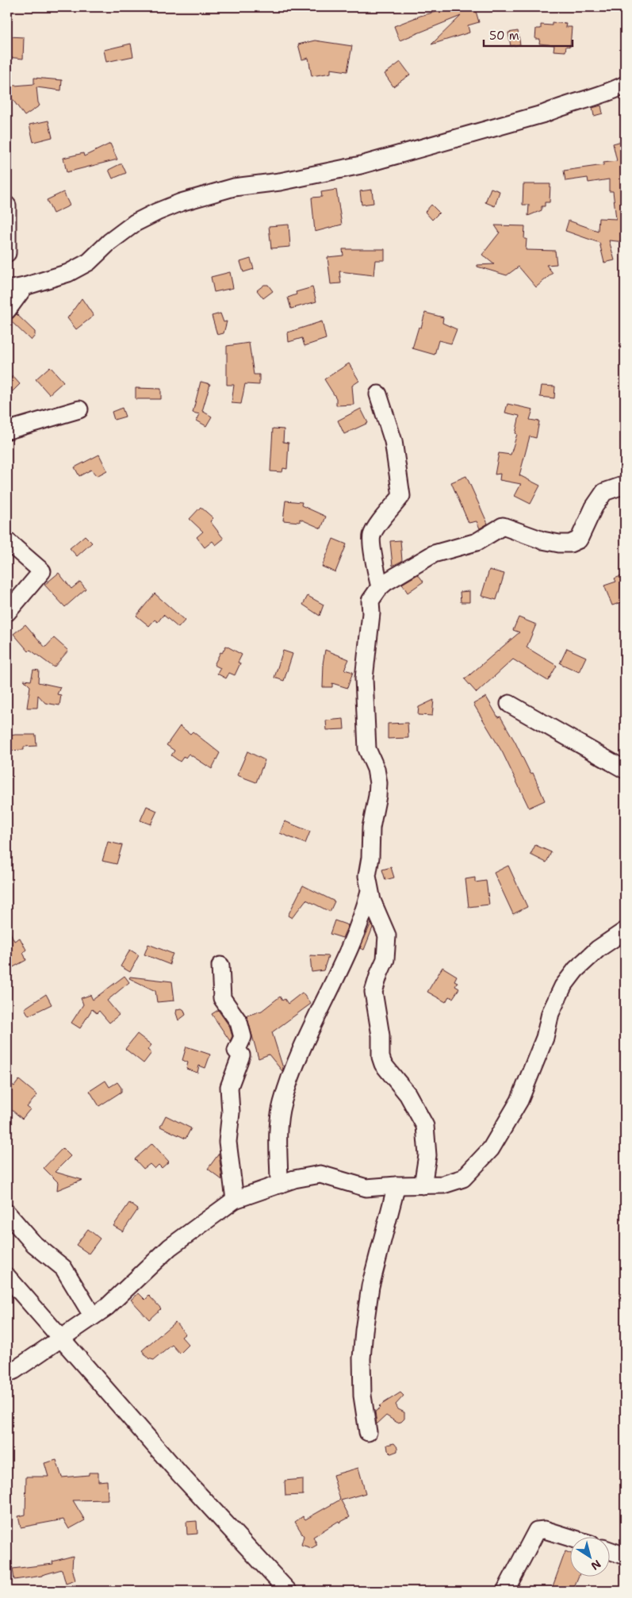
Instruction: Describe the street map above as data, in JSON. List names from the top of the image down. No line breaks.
{"scale_bar":"50 m","north":"bottom right"}
